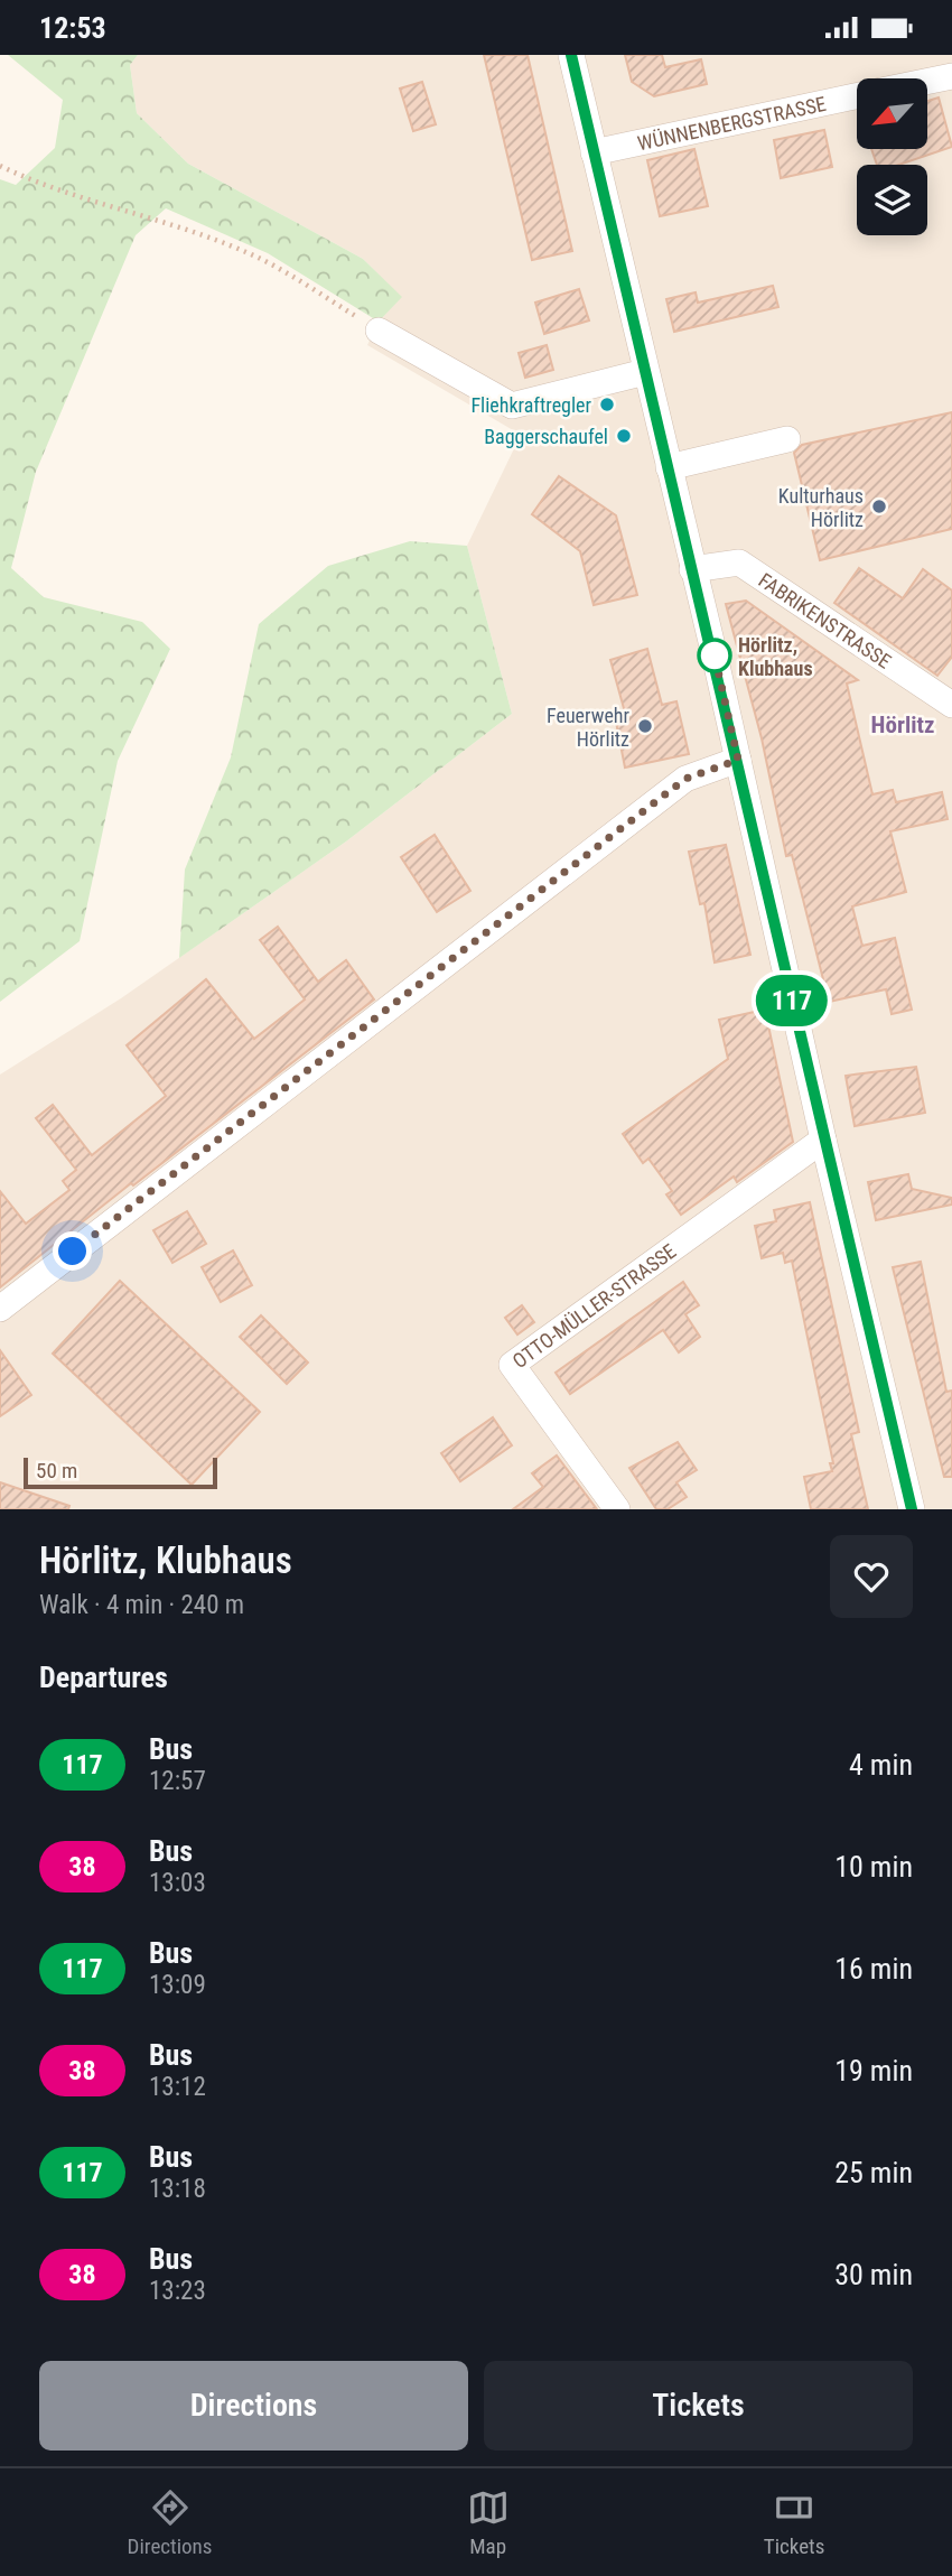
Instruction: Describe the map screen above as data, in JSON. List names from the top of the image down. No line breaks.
{"streets":{"street":["WÜNNENBERGSTRASSE","FABRIKENSTRASSE","OTTO-MÜLLER-STRASSE"]},"districts":["Hörlitz"],"places":["Fliehkraftregler","Baggerschaufel","Kulturhaus Hörlitz","Hörlitz, Klubhaus","Feuerwehr Hörlitz"],"lines":["bus line 117"],"scale_bar":"50 m","north":"bottom left","page":{"status":"12:53","on_map":"117","scale":"50 m","heading":[["Hörlitz, Klubhaus","Walk · 4 min · 240 m"],"Departures"],"list":[{"mark":"117","name":"Bus","note":"12:57","value":"4 min"},{"mark":"38","name":"Bus","note":"13:03","value":"10 min"},{"mark":"117","name":"Bus","note":"13:09","value":"16 min"},{"mark":"38","name":"Bus","note":"13:12","value":"19 min"},{"mark":"117","name":"Bus","note":"13:18","value":"25 min"},{"mark":"38","name":"Bus","note":"13:23","value":"30 min"}],"buttons":["Directions","Tickets"],"tabs":["Directions","Map","Tickets"]}}
